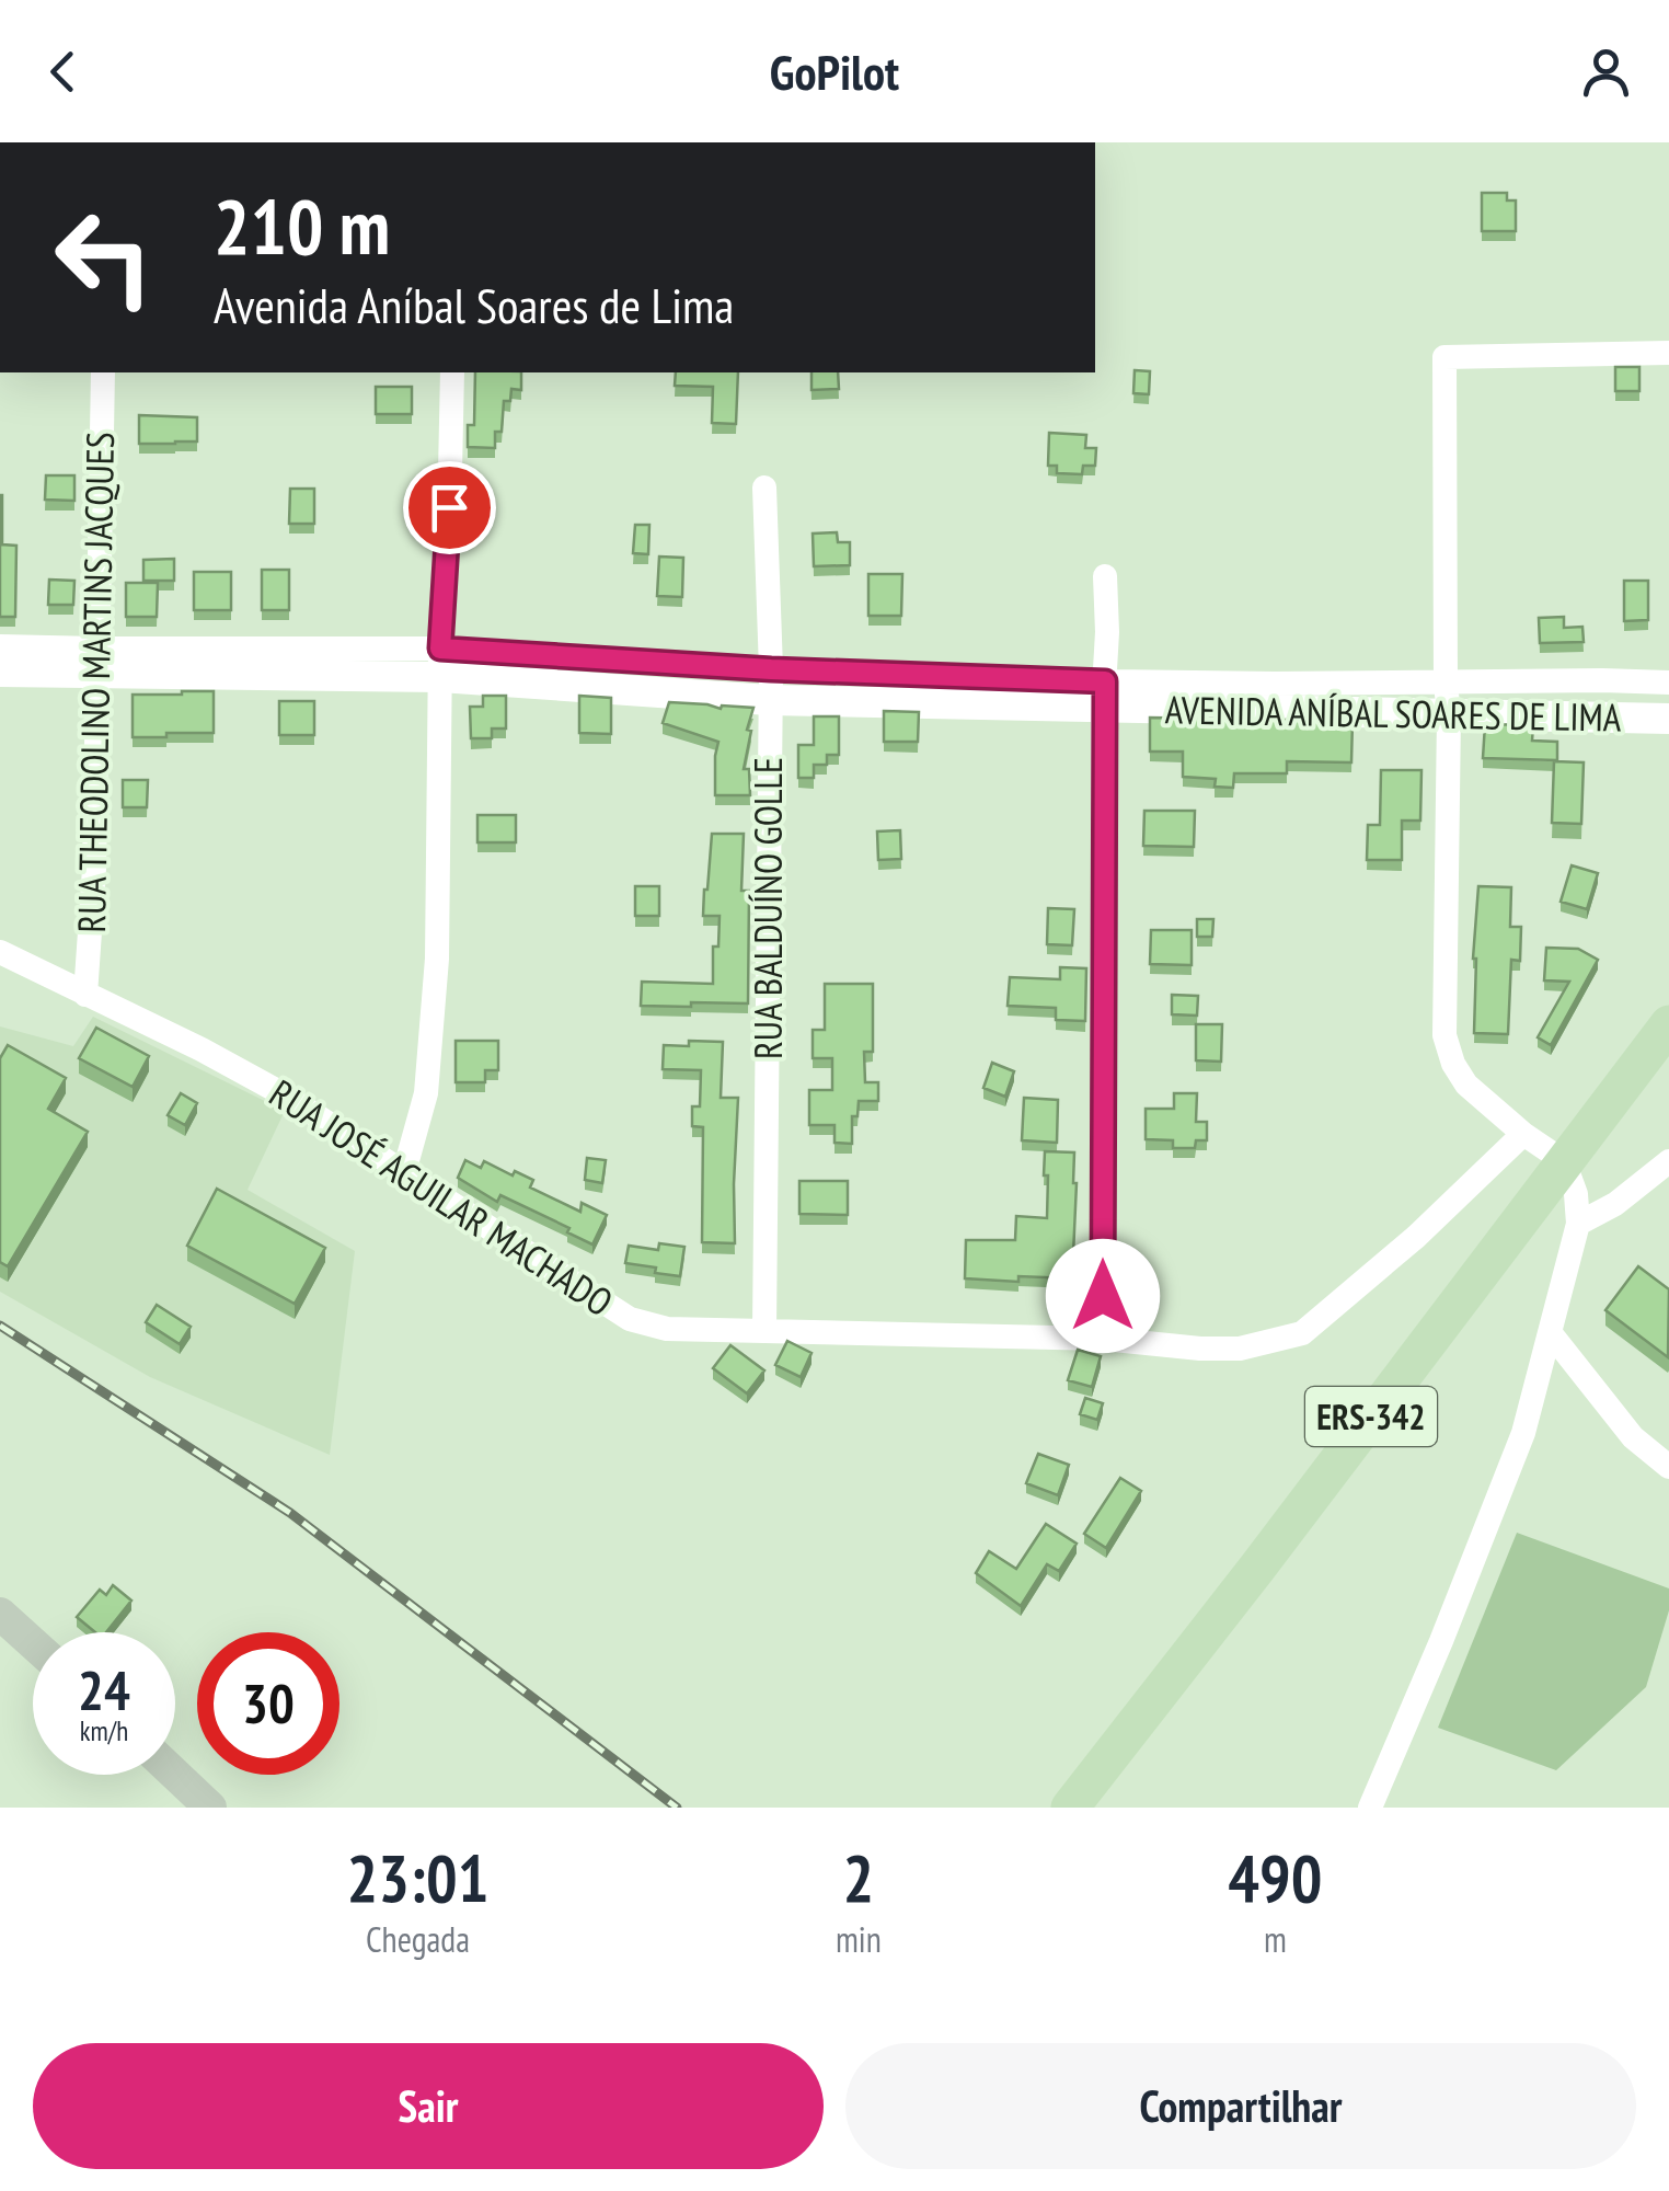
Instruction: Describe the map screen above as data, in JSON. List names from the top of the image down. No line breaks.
{"streets":{"main road":["ERS-342"],"street":["RUA THEODOLINO MARTINS JACQUES","AVENIDA ANÍBAL SOARES DE LIMA","RUA BALDUÍNO GOLLE","RUA JOSÉ AGUILAR MACHADO"]},"crossings":[["RUA THEODOLINO MARTINS JACQUES","AVENIDA ANÍBAL SOARES DE LIMA"],["RUA THEODOLINO MARTINS JACQUES","RUA JOSÉ AGUILAR MACHADO"],["AVENIDA ANÍBAL SOARES DE LIMA","RUA BALDUÍNO GOLLE"],["RUA BALDUÍNO GOLLE","RUA JOSÉ AGUILAR MACHADO"]],"page":{"header":"GoPilot","turn":["210 m","Avenida Aníbal Soares de Lima"],"speed":"24 km/h","limit":"30","eta":["23:01","Chegada","2","min","490","m"],"buttons":["Sair","Compartilhar"]}}
